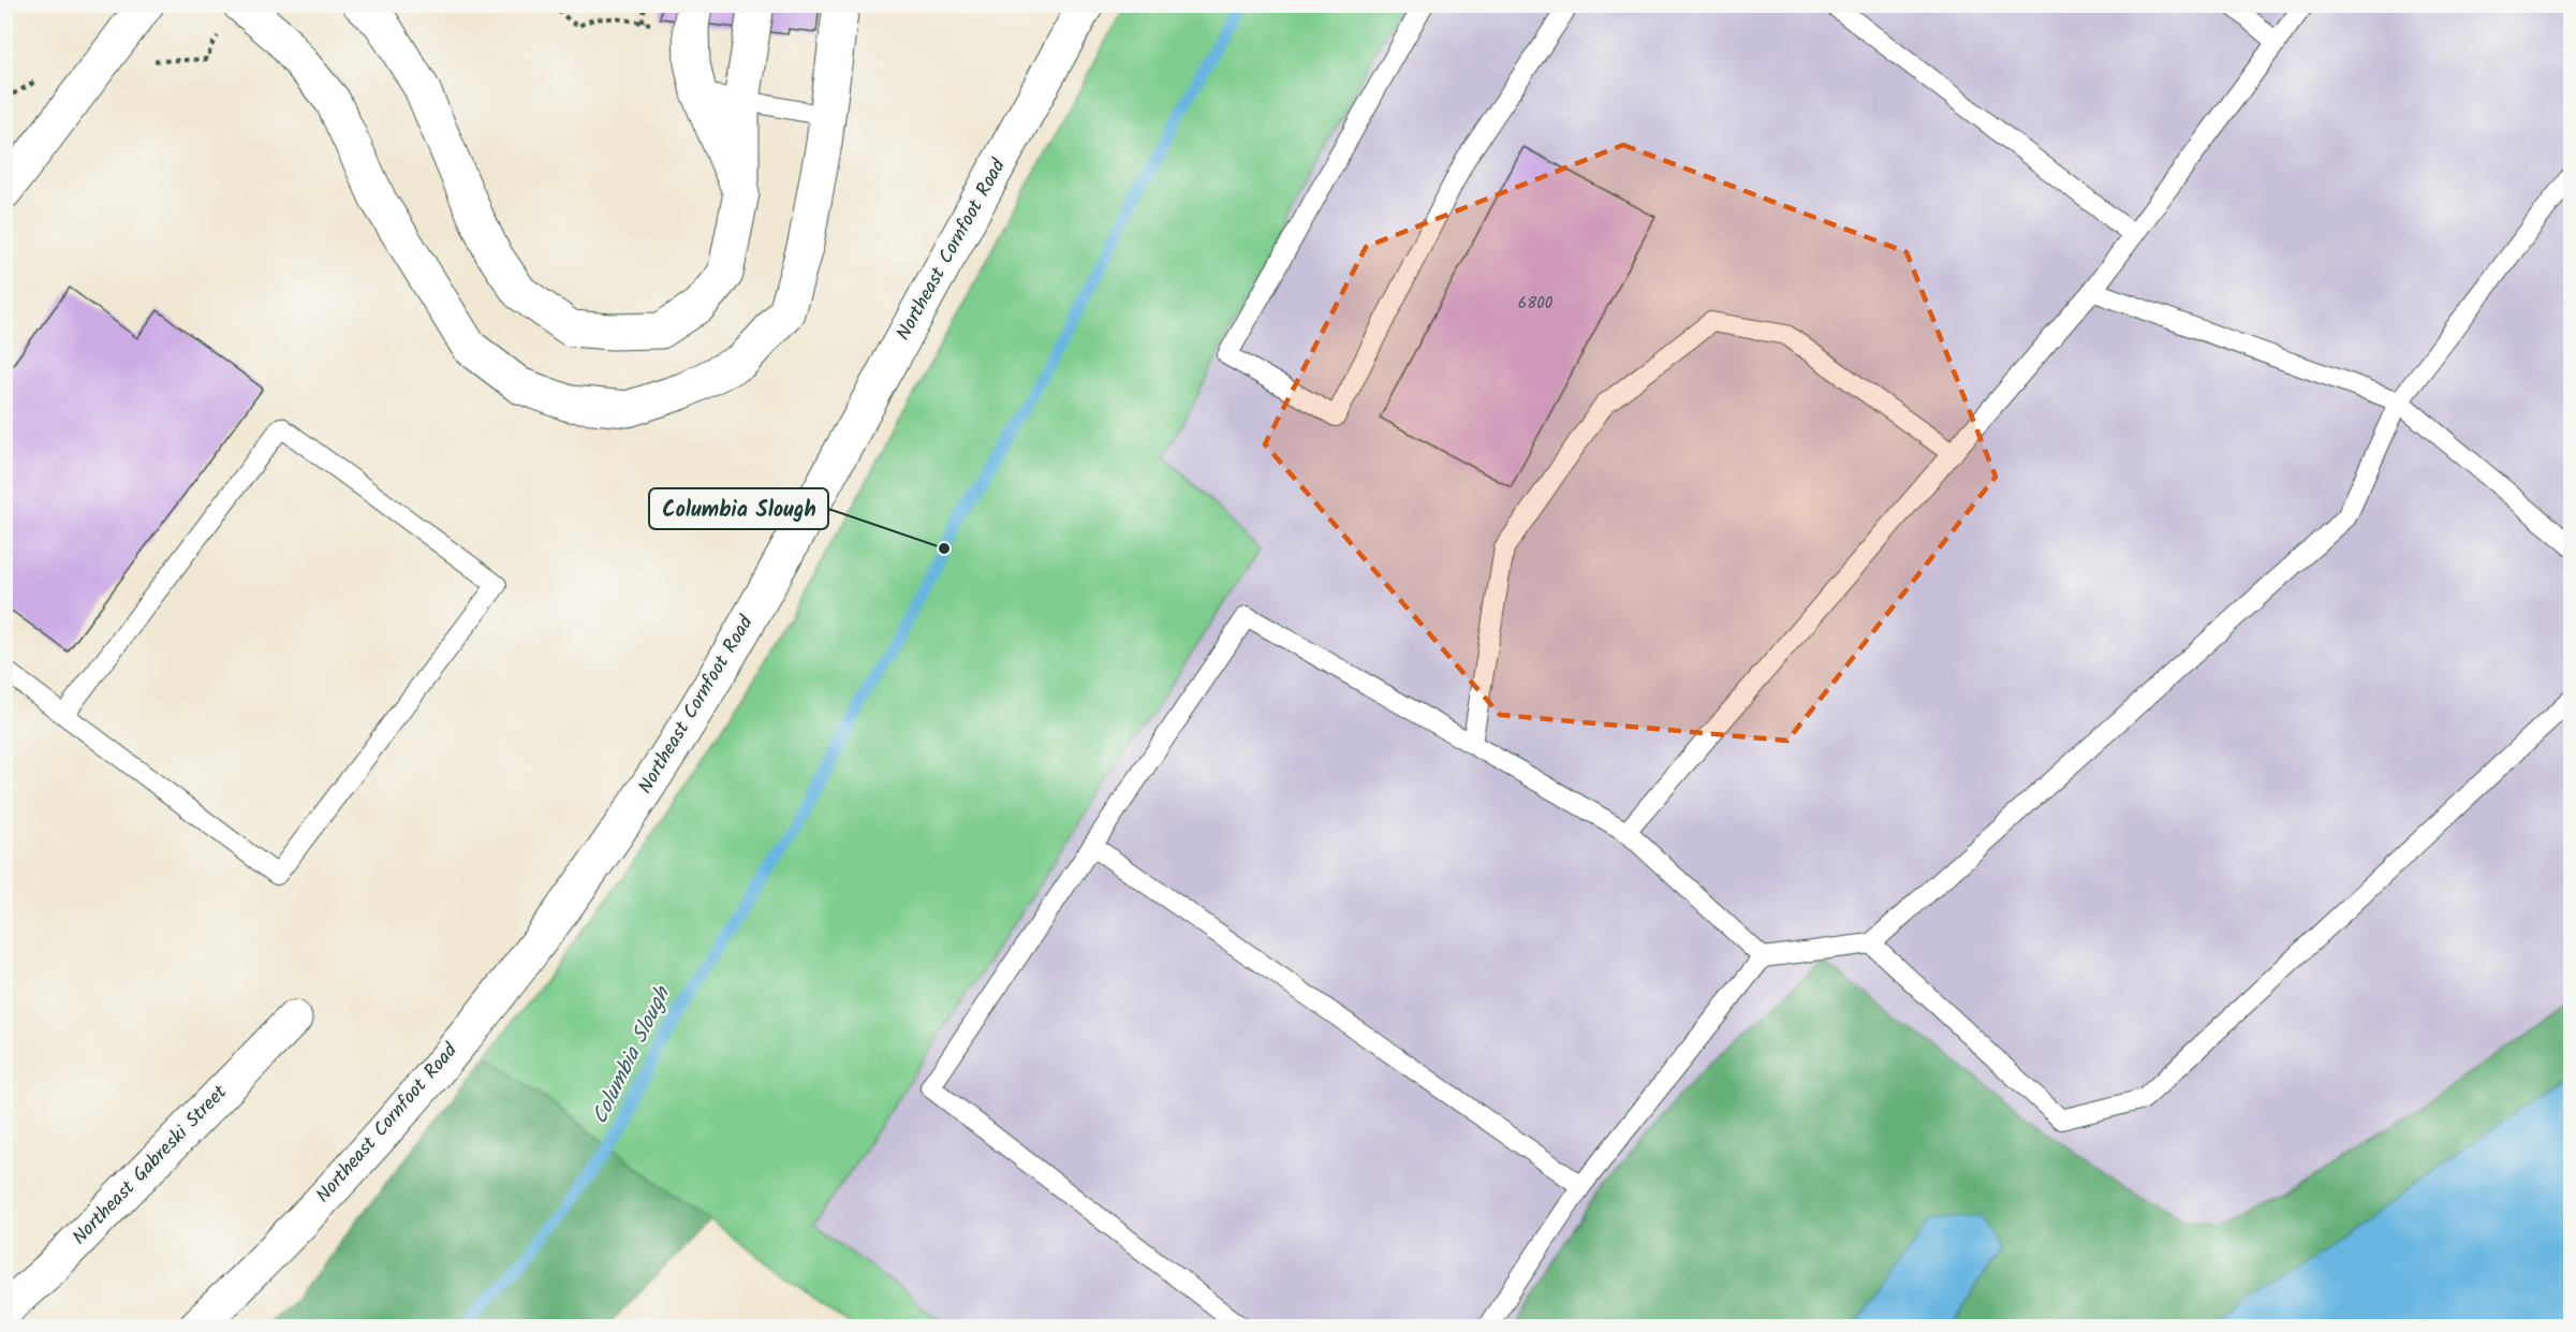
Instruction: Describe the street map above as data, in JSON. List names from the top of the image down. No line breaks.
{"streets":{"street":["Northeast Cornfoot Road","Northeast Gabreski Street"]},"water":["Columbia Slough"],"places":["Columbia Slough"],"house_numbers":["6800"]}
